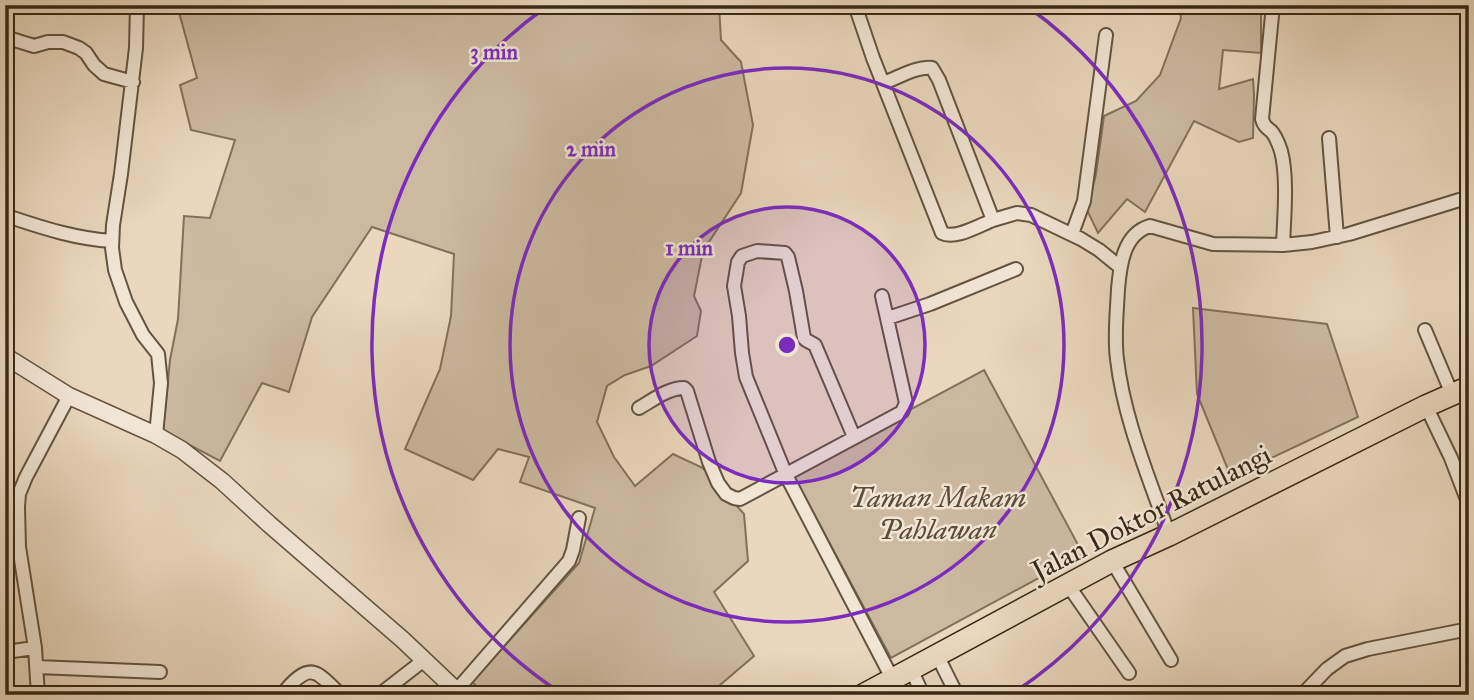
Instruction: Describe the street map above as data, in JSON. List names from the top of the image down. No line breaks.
{"streets":{"highway":["Jalan Doktor Ratulangi"]},"parks":["Taman Makam Pahlawan"],"rings":["3 min","2 min","1 min"]}
